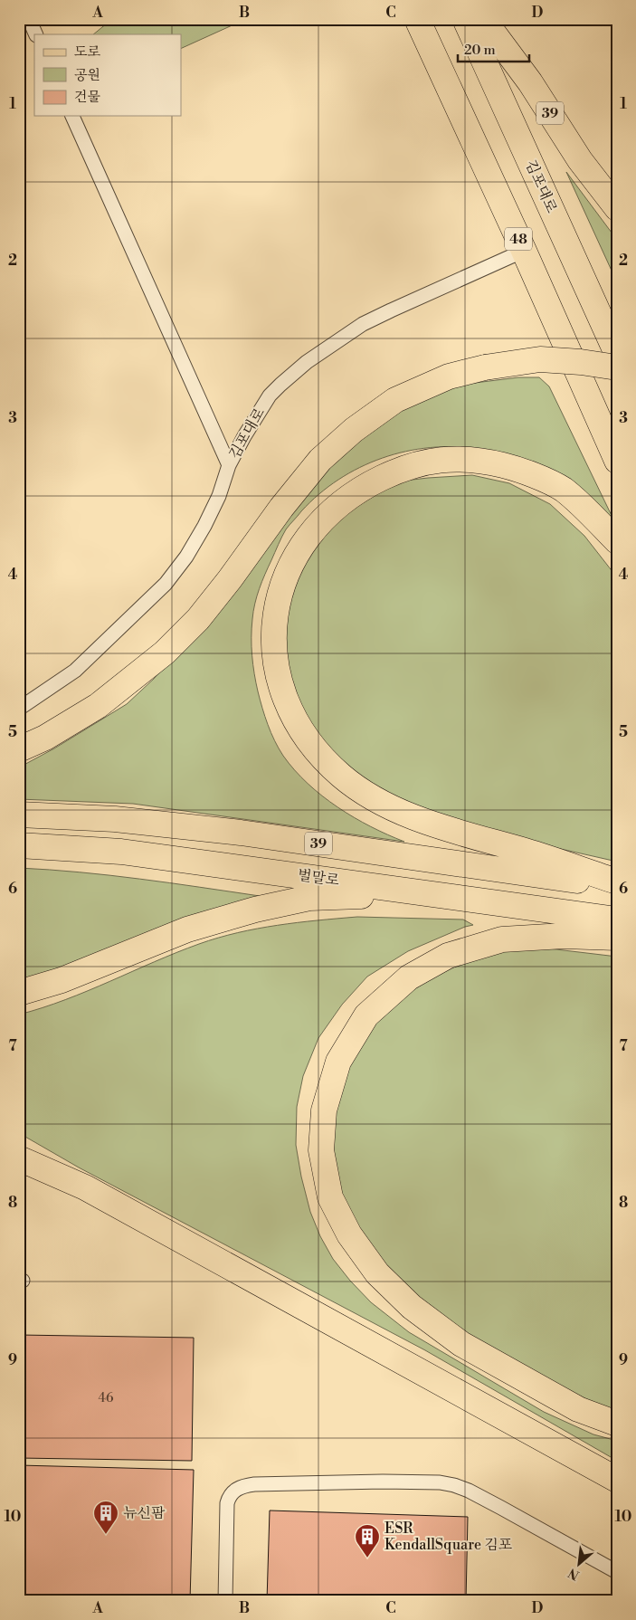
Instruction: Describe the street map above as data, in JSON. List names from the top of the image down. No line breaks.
{"streets":{"main road":["39","김포대로","48","벌말로"]},"crossings":[["김포대로","48"]],"places":{"building":["뉴신팜","ESR KendallSquare 김포"]},"house_numbers":["46"],"legend":["도로","공원","건물"],"scale_bar":"20 m","north":"bottom left","grid":{"columns":["A","B","C","D"],"rows":["1","2","3","4","5","6","7","8","9","10"]}}
